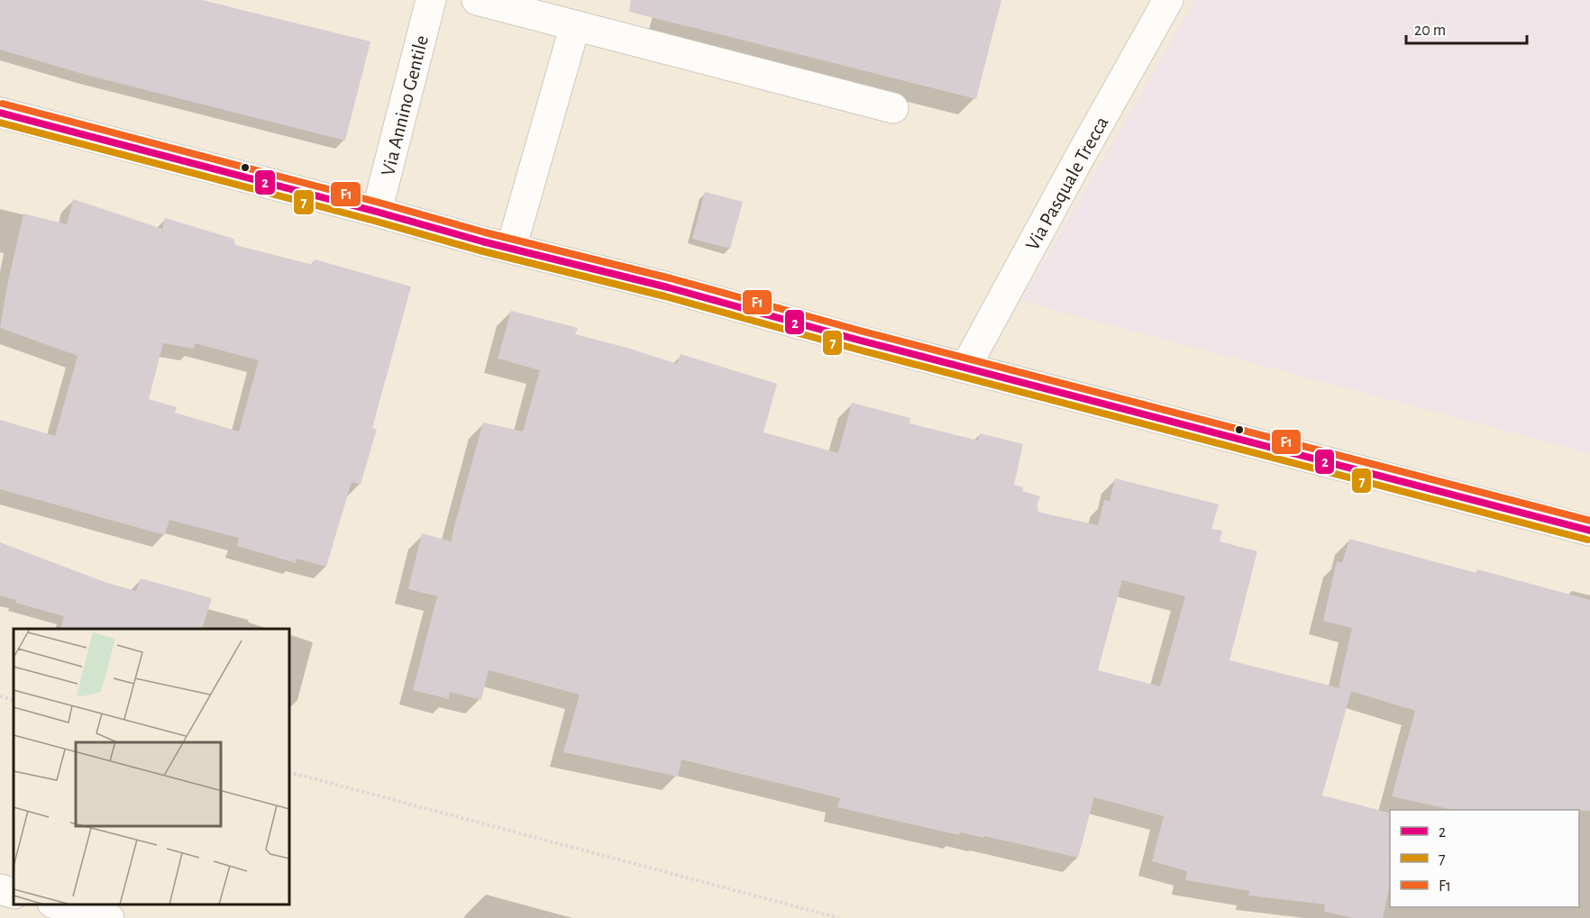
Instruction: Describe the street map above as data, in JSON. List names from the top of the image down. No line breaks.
{"streets":{"main road":["Via Annino Gentile","Via Pasquale Trecca"]},"lines":["transit line F1","transit line 2","transit line 7"],"legend":["2","7","F1"],"scale_bar":"20 m"}
